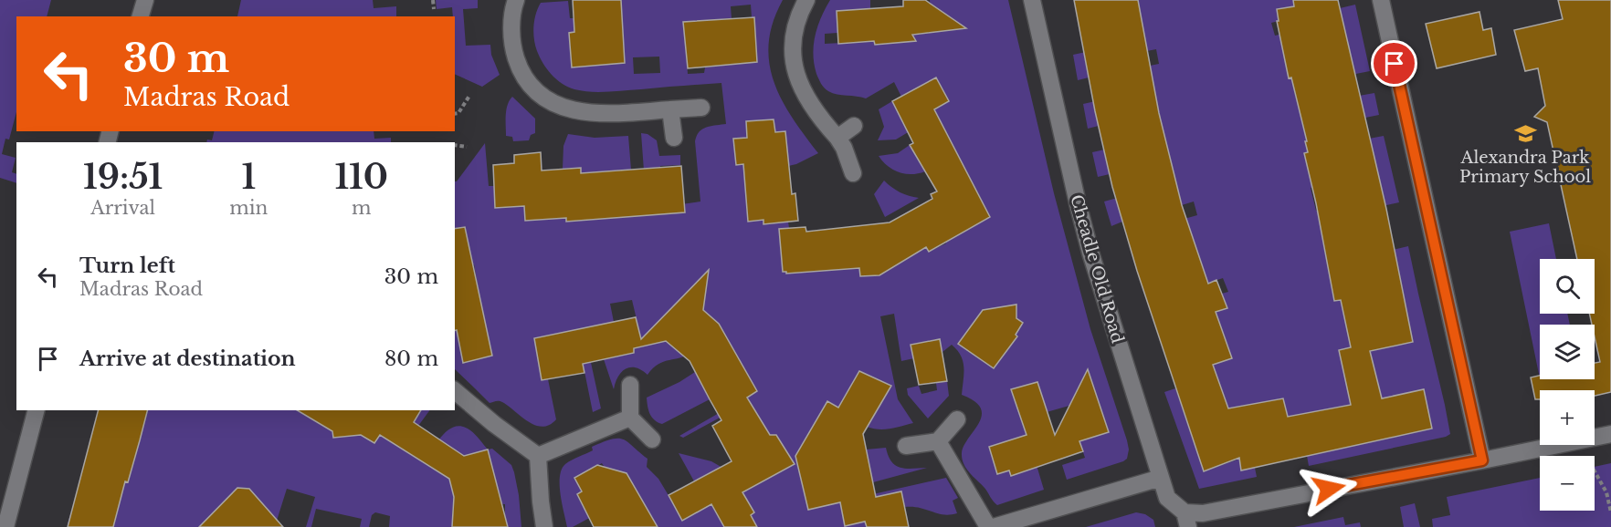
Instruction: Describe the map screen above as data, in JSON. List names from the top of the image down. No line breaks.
{"streets":{"street":["Cheadle Old Road"]},"places":{"school or university":["Alexandra Park Primary School"]},"page":{"turn":["30 m","Madras Road"],"eta":["19:51","Arrival","1","min","110","m"],"list":[{"name":"Turn left","note":"Madras Road","value":"30 m"},{"name":"Arrive at destination","value":"80 m"}],"map_buttons":["+","−"]}}
